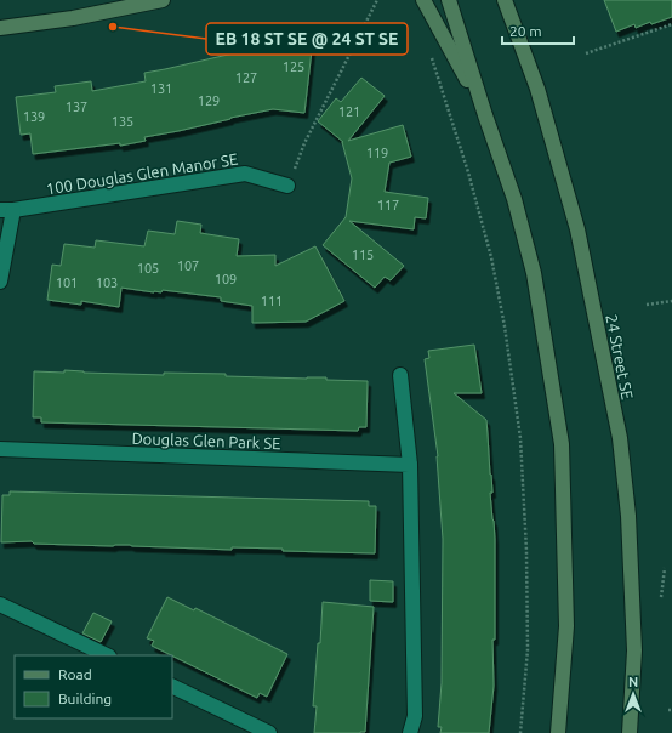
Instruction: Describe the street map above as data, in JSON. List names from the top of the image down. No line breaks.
{"streets":{"main road":["24 Street SE"],"street":["100 Douglas Glen Manor SE","Douglas Glen Park SE"]},"places":["EB 18 ST SE @ 24 ST SE"],"house_numbers":["125","127","131","129","137","121","139","135","119","117","115","107","105","109","101","103","111"],"legend":["Road","Building"],"scale_bar":"20 m","north":"top"}
